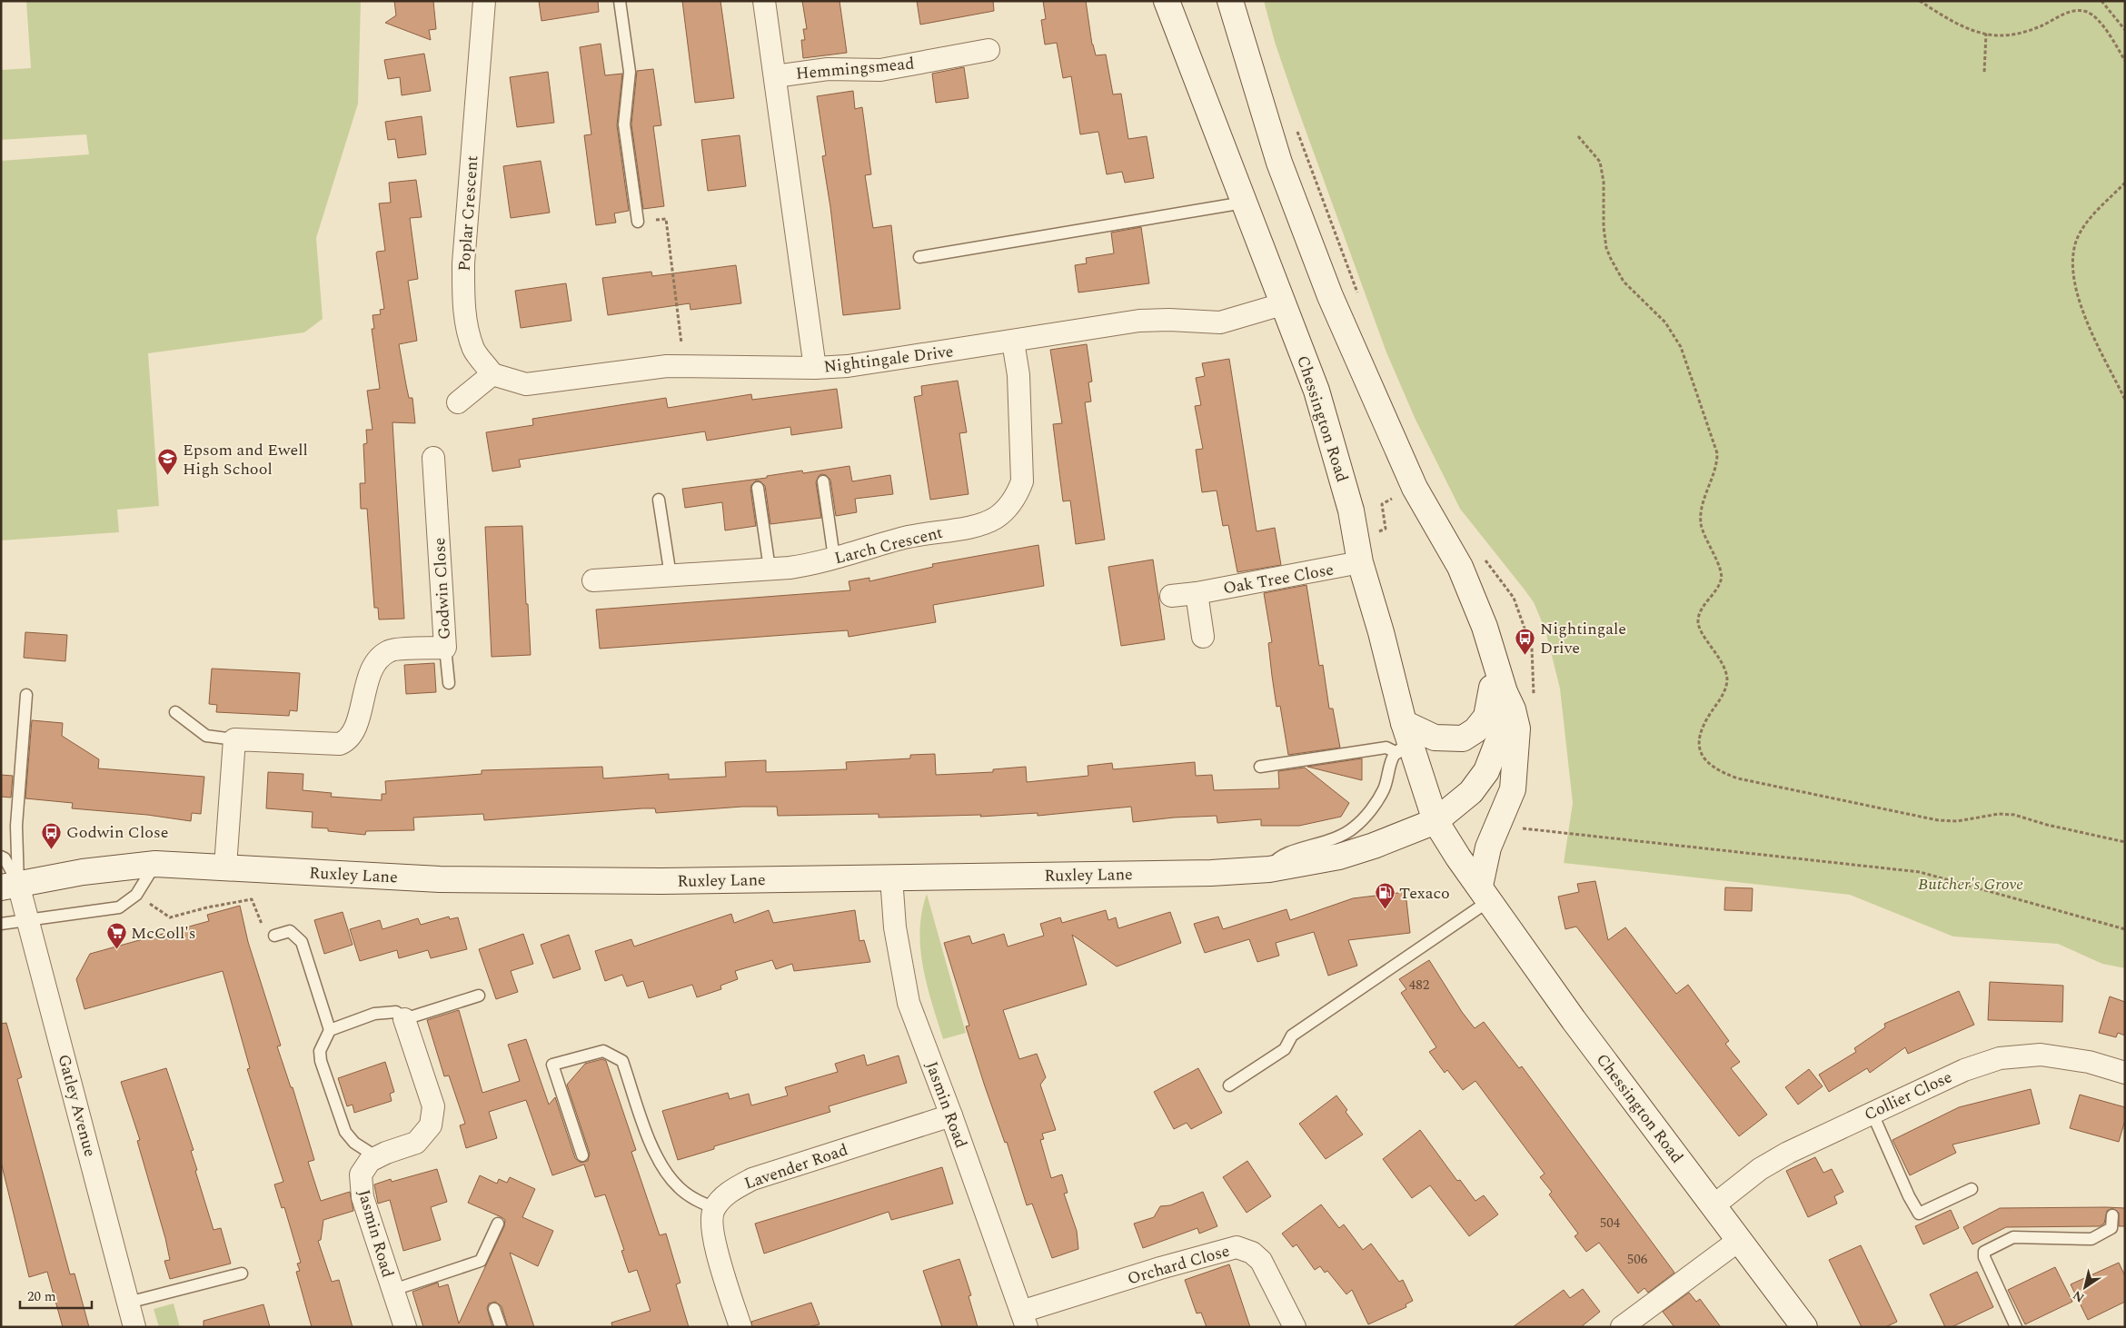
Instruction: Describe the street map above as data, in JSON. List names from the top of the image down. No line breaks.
{"streets":{"main road":["Chessington Road","Ruxley Lane"],"street":["Hemmingsmead","Poplar Crescent","Nightingale Drive","Larch Crescent","Oak Tree Close","Godwin Close","Collier Close","Jasmin Road","Gatley Avenue","Lavender Road","Orchard Close"]},"crossings":[["Poplar Crescent","Nightingale Drive"],["Nightingale Drive","Chessington Road"],["Nightingale Drive","Larch Crescent"],["Chessington Road","Oak Tree Close"],["Chessington Road","Ruxley Lane"],["Chessington Road","Collier Close"],["Ruxley Lane","Jasmin Road"],["Ruxley Lane","Gatley Avenue"],["Jasmin Road","Lavender Road"],["Jasmin Road","Orchard Close"]],"parks":["Butcher's Grove"],"places":{"school or university":["Epsom and Ewell High School"],"bus stop":["Nightingale Drive","Godwin Close"],"fuel station":["Texaco"],"supermarket":["McColl's"]},"house_numbers":["482","504","506"],"scale_bar":"20 m","north":"bottom left"}
